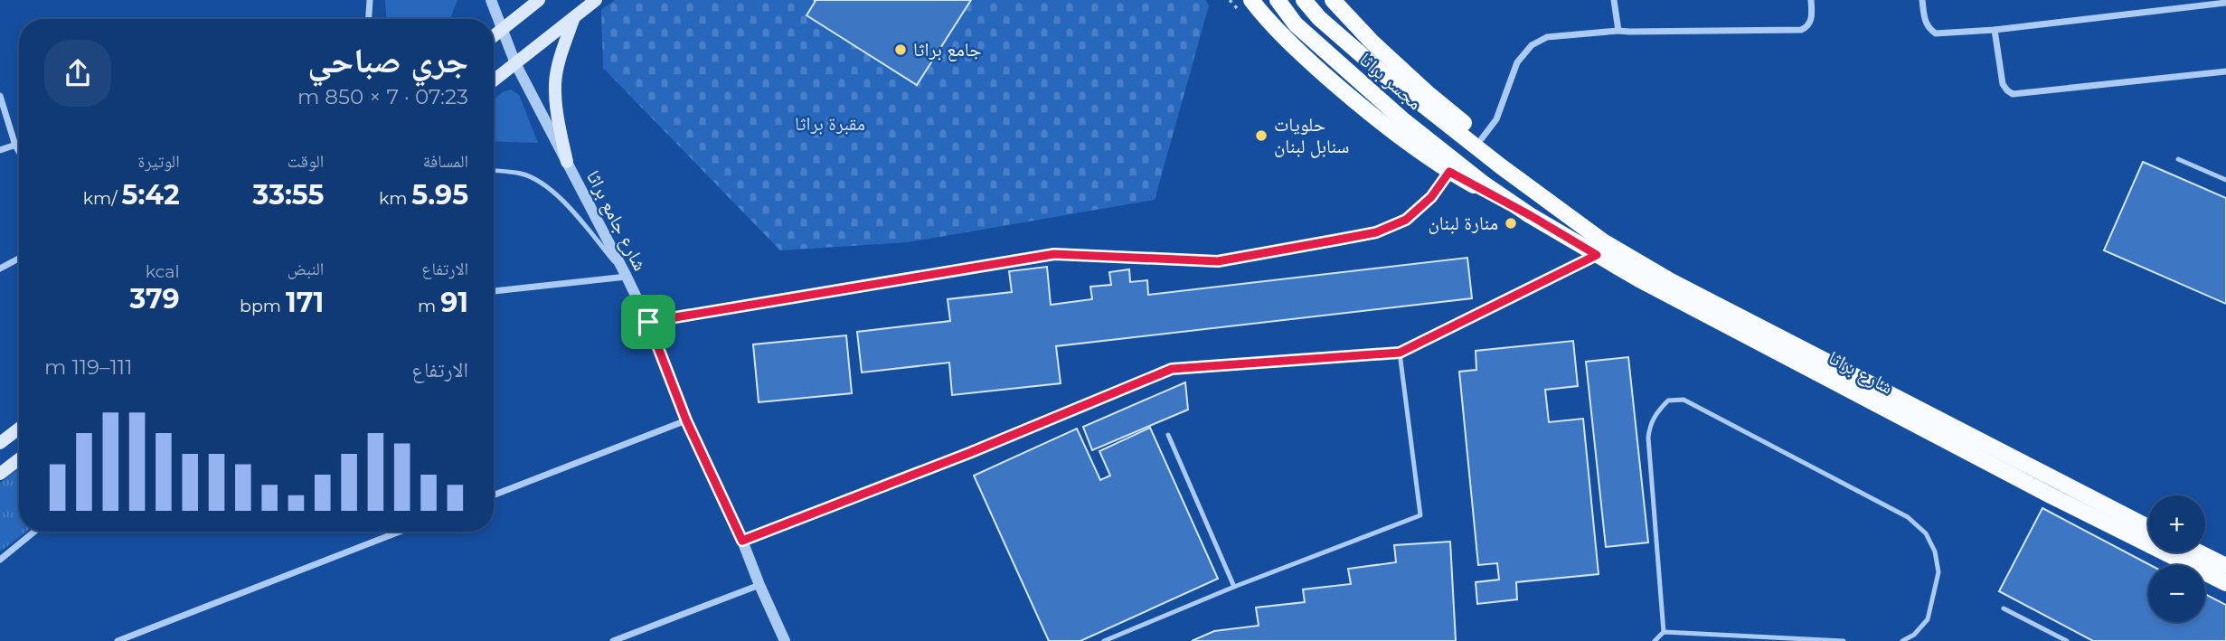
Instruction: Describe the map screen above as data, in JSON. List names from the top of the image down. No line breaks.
{"streets":{"main road":["مجسر براثا","شارع براثا"],"street":["شارع جامع براثا"]},"crossings":[["مجسر براثا","شارع براثا"]],"parks":["مقبرة براثا"],"places":["جامع براثا","حلويات سنابل لبنان","منارة لبنان"],"page":{"heading":["جري صباحي","07:23 · 7 × 850 m"],"stats":[["المسافة","5.95 km"],["الوقت","33:55"],["الوتيرة","5:42 /km"],["الارتفاع","91 m"],["النبض","171 bpm"],["kcal","379"]],"chart":["الارتفاع","111–119 m"],"map_buttons":["+","−"]}}
